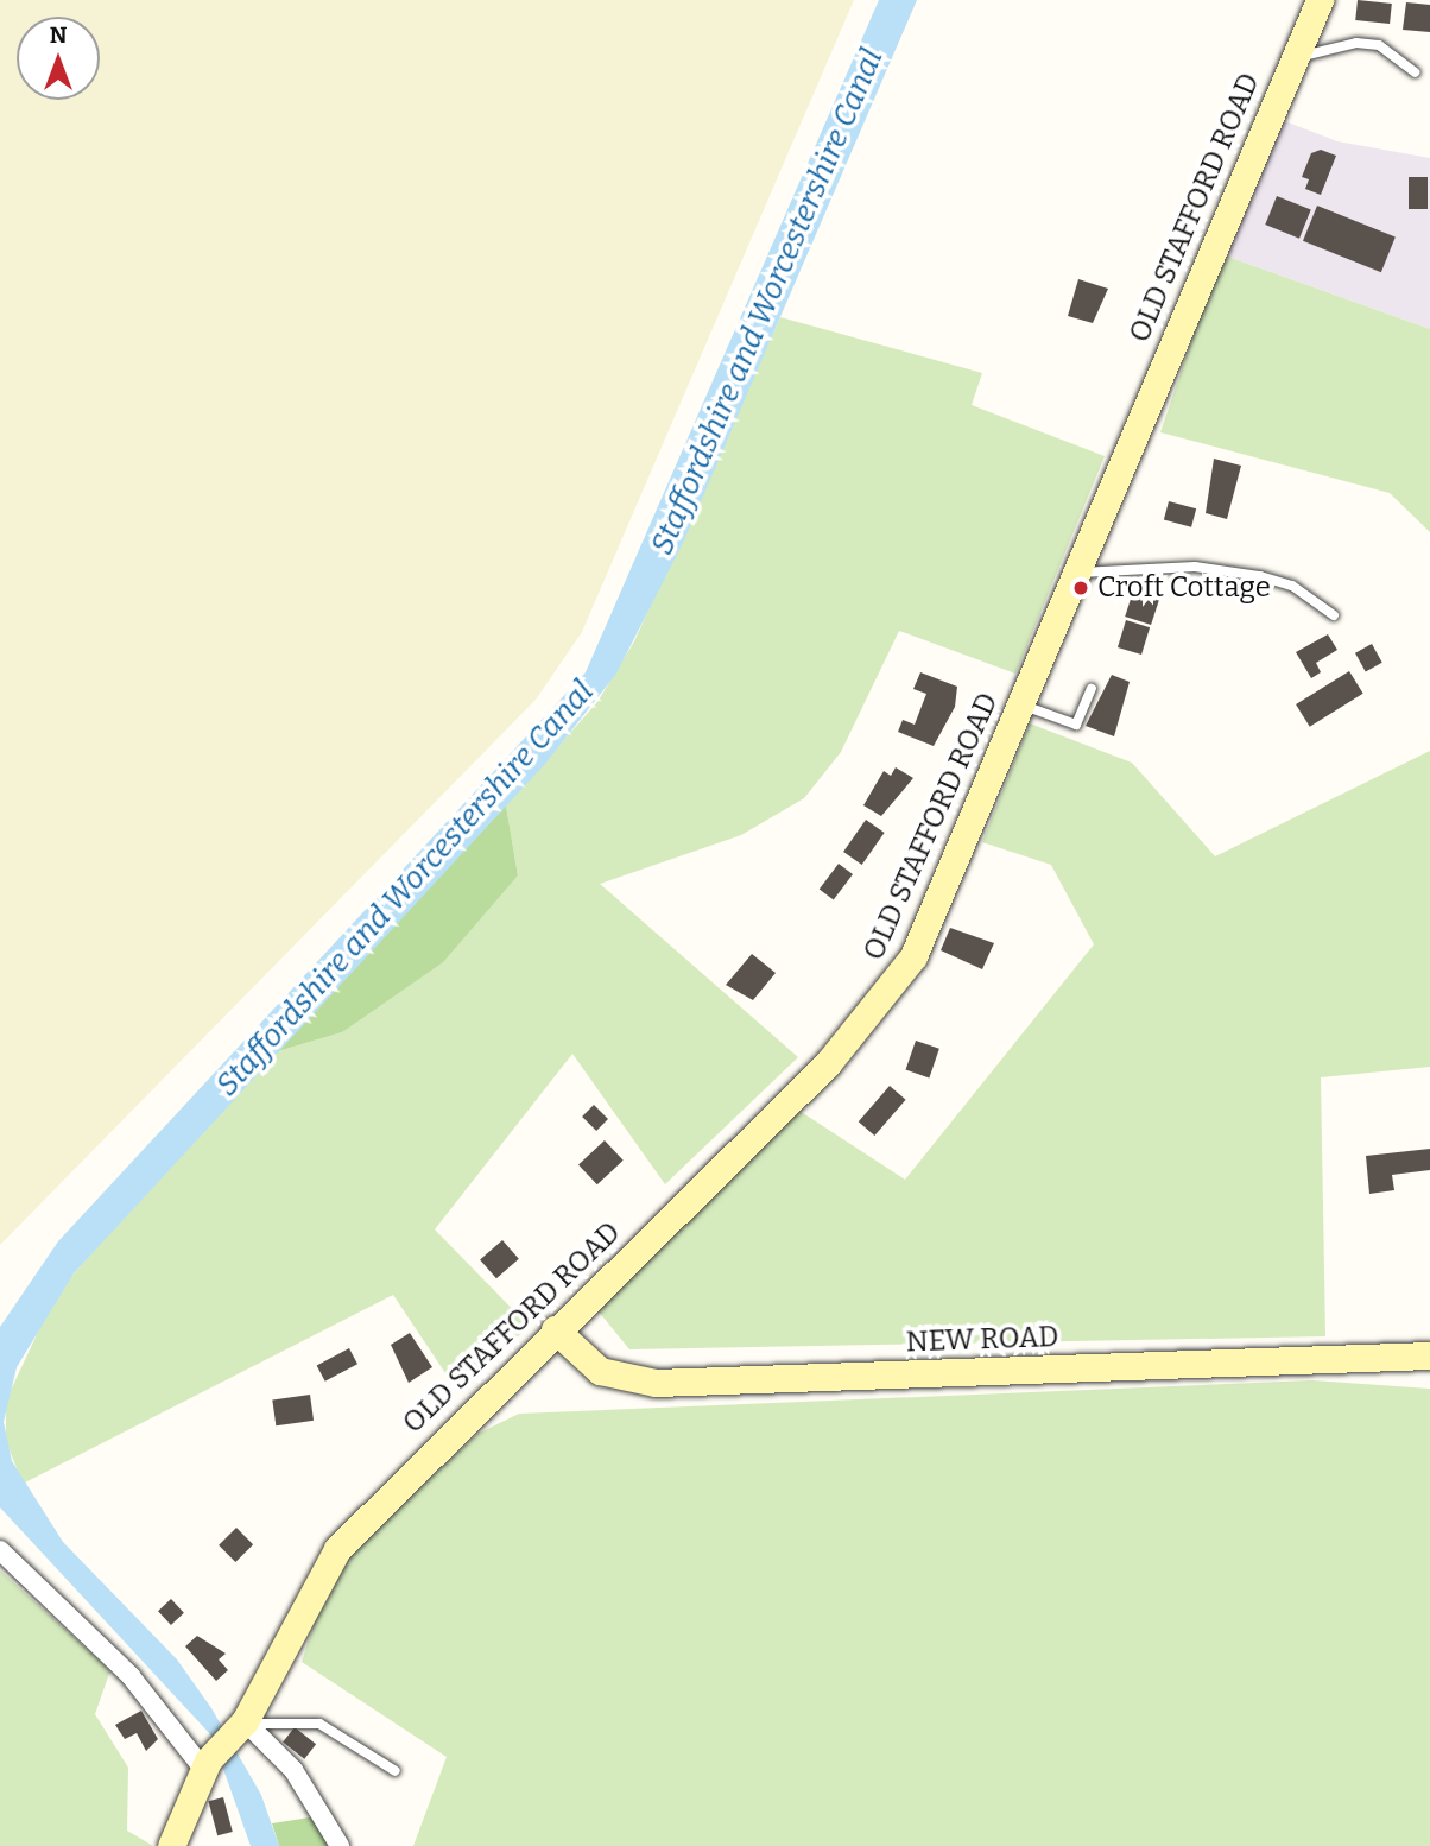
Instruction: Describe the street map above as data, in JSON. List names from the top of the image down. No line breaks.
{"streets":{"street":["OLD STAFFORD ROAD","NEW ROAD"]},"crossings":[["OLD STAFFORD ROAD","NEW ROAD"]],"water":["Staffordshire and Worcestershire Canal"],"places":["Croft Cottage"],"north":"top"}
